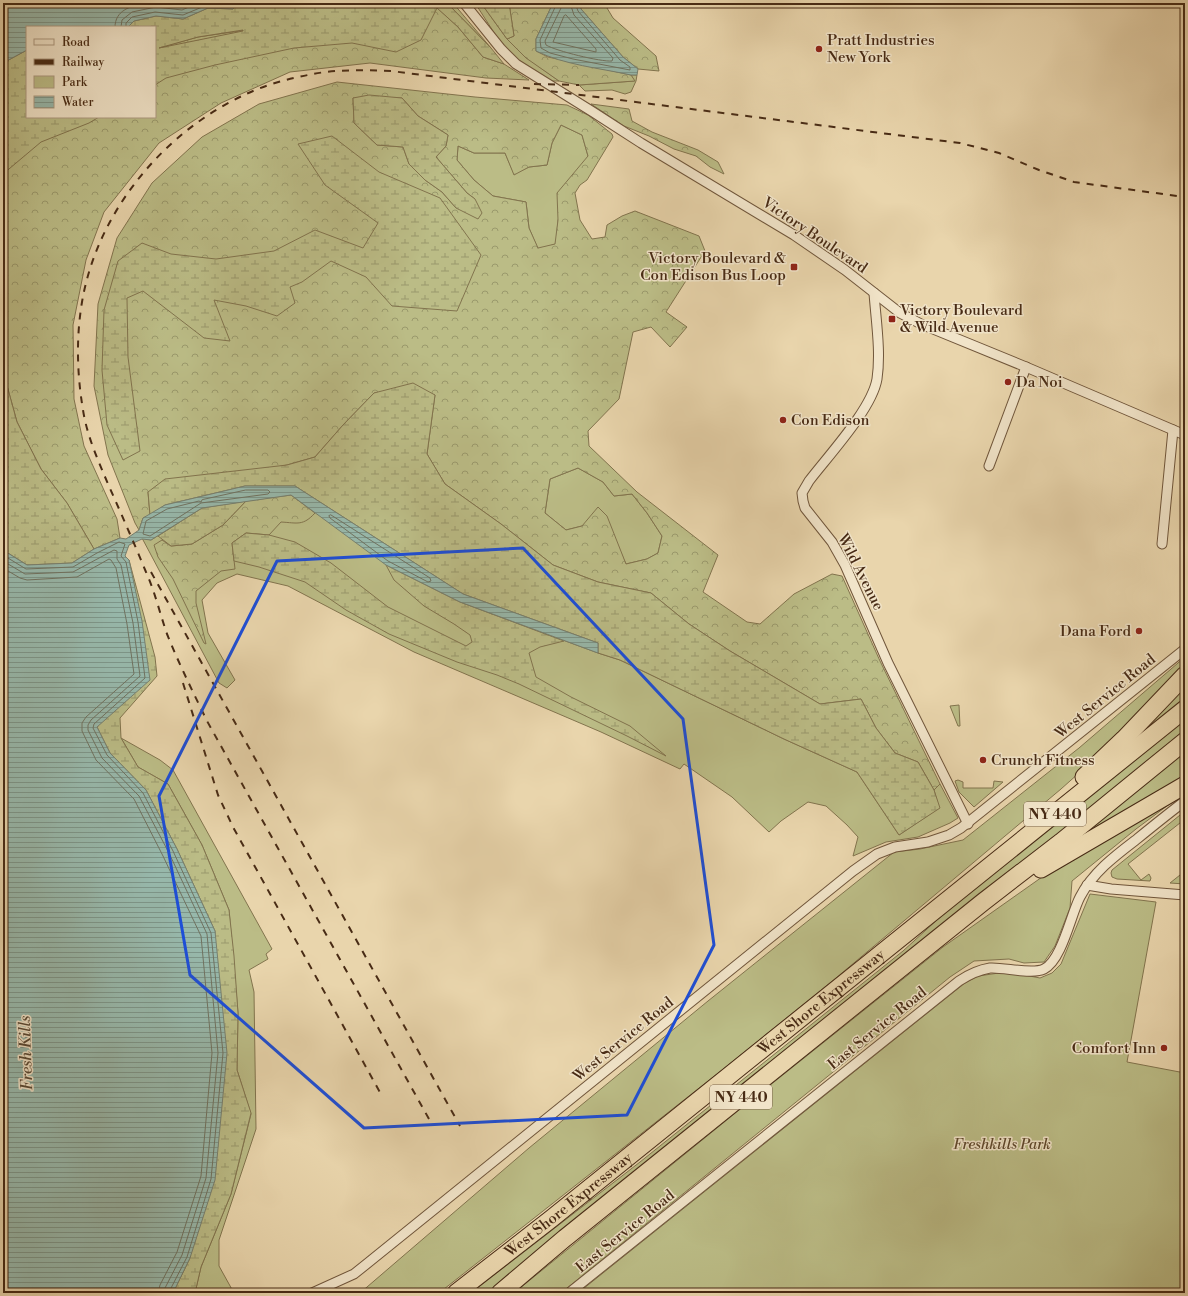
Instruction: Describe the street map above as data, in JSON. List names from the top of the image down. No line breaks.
{"streets":{"highway":["NY 440","West Shore Expressway"],"street":["Victory Boulevard","Wild Avenue","West Service Road","East Service Road"]},"crossings":[["Victory Boulevard","Wild Avenue"],["Wild Avenue","West Service Road"]],"water":["Fresh Kills"],"parks":["Freshkills Park"],"places":{"other":["Pratt Industries New York","Da Noi","Con Edison","Dana Ford","Crunch Fitness","Comfort Inn"],"transit":["Victory Boulevard & Con Edison Bus Loop","Victory Boulevard & Wild Avenue"]},"legend":["Road","Railway","Park","Water"]}
